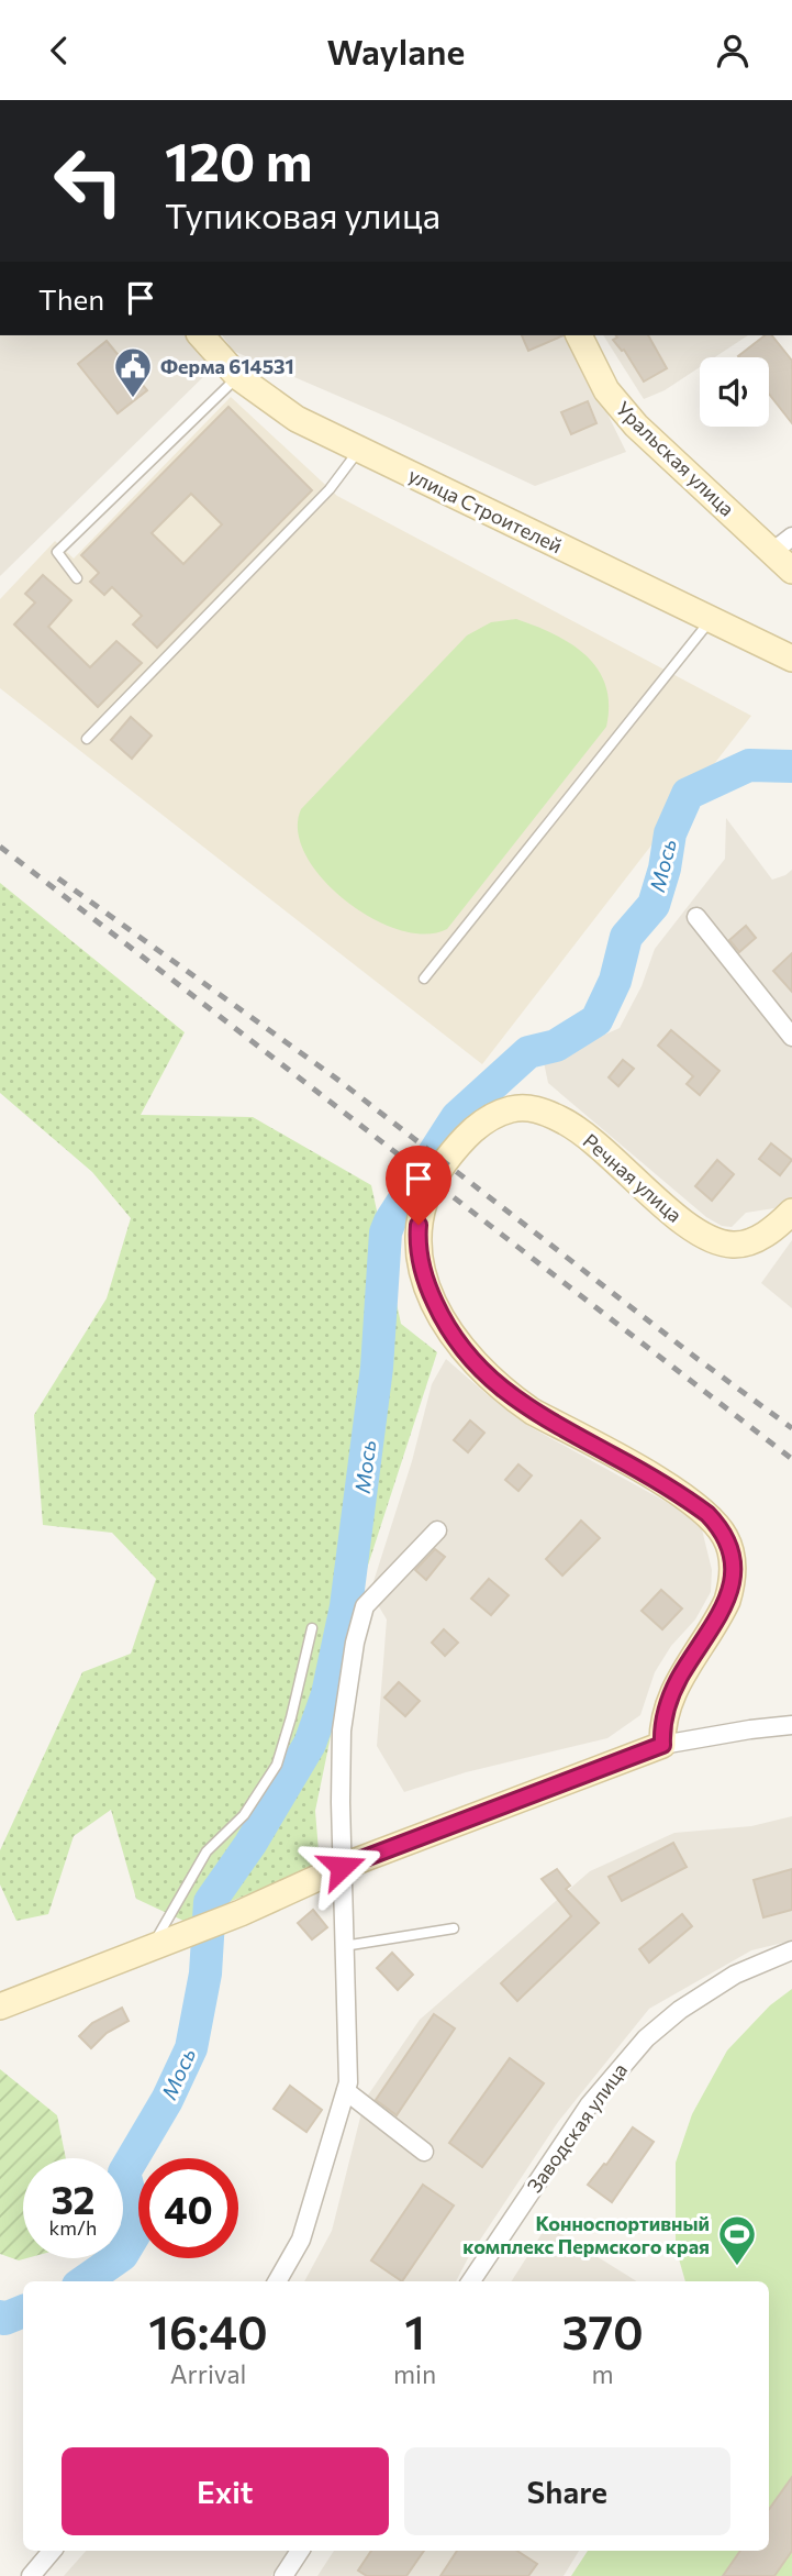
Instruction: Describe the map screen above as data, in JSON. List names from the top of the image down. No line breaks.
{"streets":{"street":["Уральская улица","улица Строителей","Речная улица","Заводская улица"]},"water":["Мось"],"places":{"public building":["Ферма 614531"],"sports":["Конноспортивный комплекс Пермского края"]},"page":{"header":"Waylane","turn":["120 m","Тупиковая улица"],"then":"Then","speed":"32 km/h","limit":"40","eta":["16:40","Arrival","1","min","370","m"],"buttons":["Exit","Share"]}}
